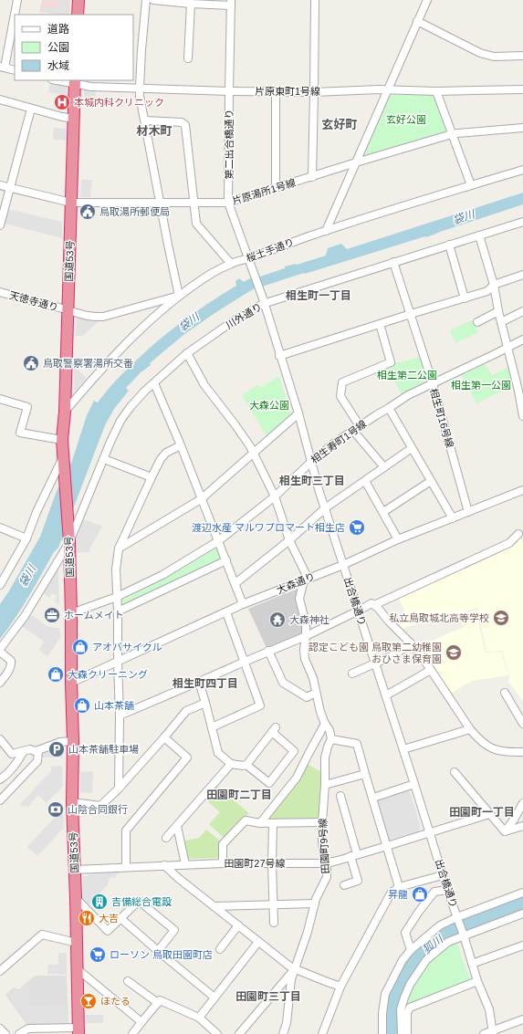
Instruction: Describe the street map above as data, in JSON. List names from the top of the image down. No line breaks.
{"streets":{"highway":["国道53号"],"street":["片原東町1号線","第二出合橋通り","片原湯所1号線","桜土手通り","天徳寺通り","川外通り","相生町16号線","相生寿町1号線","大森通り","出合橋通り","田園町9号線","田園町27号線"]},"crossings":[["片原東町1号線","第二出合橋通り"],["片原東町1号線","国道53号"],["第二出合橋通り","片原湯所1号線"],["第二出合橋通り","桜土手通り"],["第二出合橋通り","川外通り"],["第二出合橋通り","出合橋通り"],["片原湯所1号線","国道53号"],["桜土手通り","国道53号"],["桜土手通り","天徳寺通り"],["国道53号","天徳寺通り"],["国道53号","川外通り"],["国道53号","相生寿町1号線"],["国道53号","大森通り"],["国道53号","田園町27号線"],["川外通り","相生町16号線"],["川外通り","出合橋通り"],["相生町16号線","相生寿町1号線"],["相生町16号線","大森通り"],["相生寿町1号線","出合橋通り"],["大森通り","出合橋通り"],["出合橋通り","田園町27号線"],["田園町9号線","田園町27号線"]],"districts":["玄好町","材木町","相生町一丁目","相生町三丁目","相生町四丁目","田園町二丁目","田園町一丁目","田園町三丁目"],"water":["袋川","狐川"],"parks":["玄好公園","相生第二公園","相生第一公園","大森公園"],"places":{"hospital":["本城内科クリニック"],"public building":["鳥取湯所郵便局","鳥取警察署湯所交番"],"supermarket":["渡辺水産 マルワプロマート相生店","ローソン 鳥取田園町店"],"office":["ホームメイト"],"school or university":["私立鳥取城北高等学校","認定こども園 鳥取第二幼稚園 おひさま保育園"],"temple":["大森神社"],"shop":["アオバサイクル","大森クリーニング","山本茶舗","昇龍"],"parking":["山本茶舗駐車場"],"bank":["山陰合同銀行"],"building":["吉備総合電設"],"restaurant":["大吉"],"bar":["ほたる"]},"legend":["道路","公園","水域"]}
